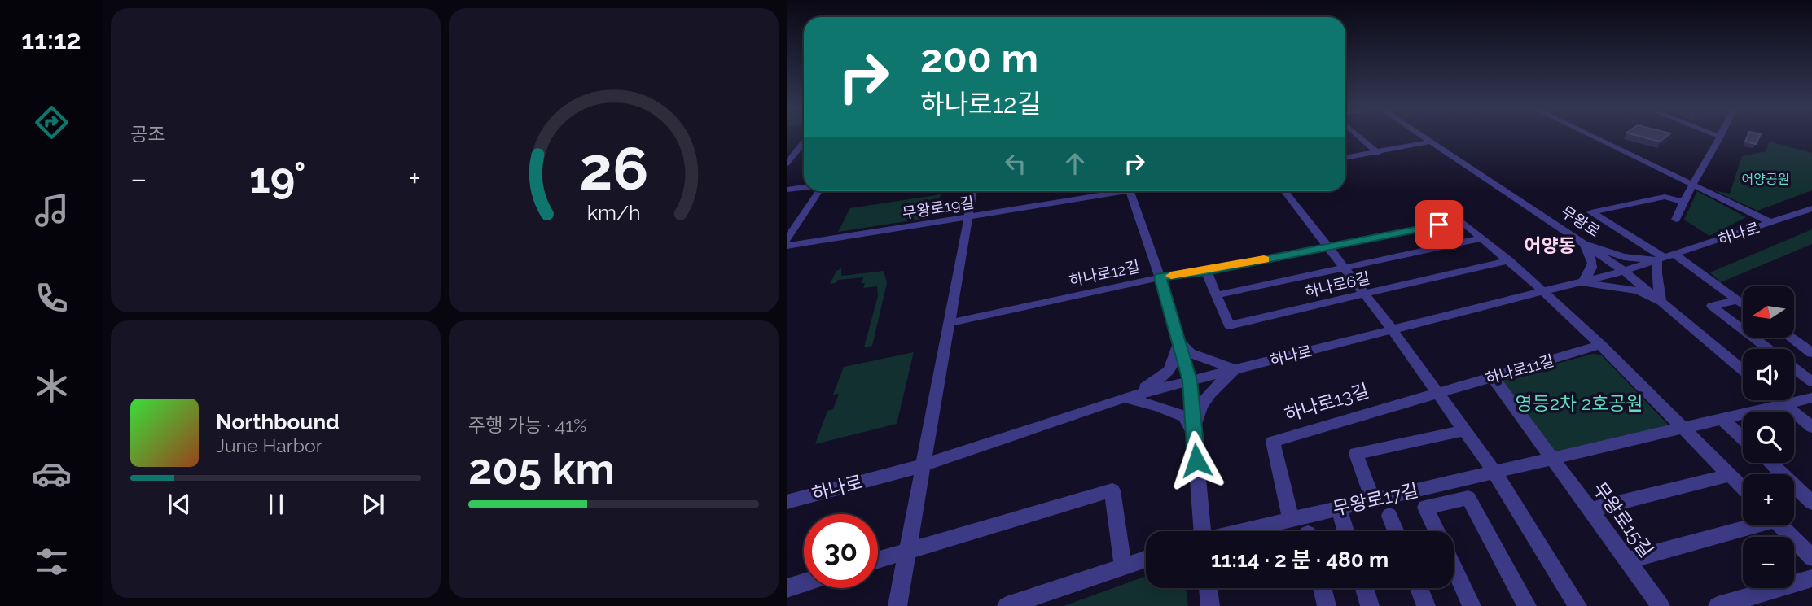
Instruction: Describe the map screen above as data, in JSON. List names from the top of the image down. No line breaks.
{"streets":{"street":["무왕로19길","무왕로","하나로","하나로12길","하나로6길","하나로11길","하나로13길","무왕로17길","무왕로15길"]},"crossings":[["무왕로","하나로"],["하나로","하나로12길"],["하나로12길","하나로6길"],["하나로11길","하나로13길"],["하나로13길","무왕로17길"],["무왕로17길","무왕로15길"]],"districts":["어양동"],"parks":["어양공원","영등2차 2호공원"],"north":"left","page":{"tabs":"11:12","tile":["공조",["주행 가능 · 41%","205 km"]],"turn":["200 m","하나로12길"],"heat":["−","19°","+"],"map_buttons":["+","−"],"song":["Northbound","June Harbor"],"limit":"30","trip":"11:14 · 2 분 · 480 m","gauge":["26","km/h"]}}
